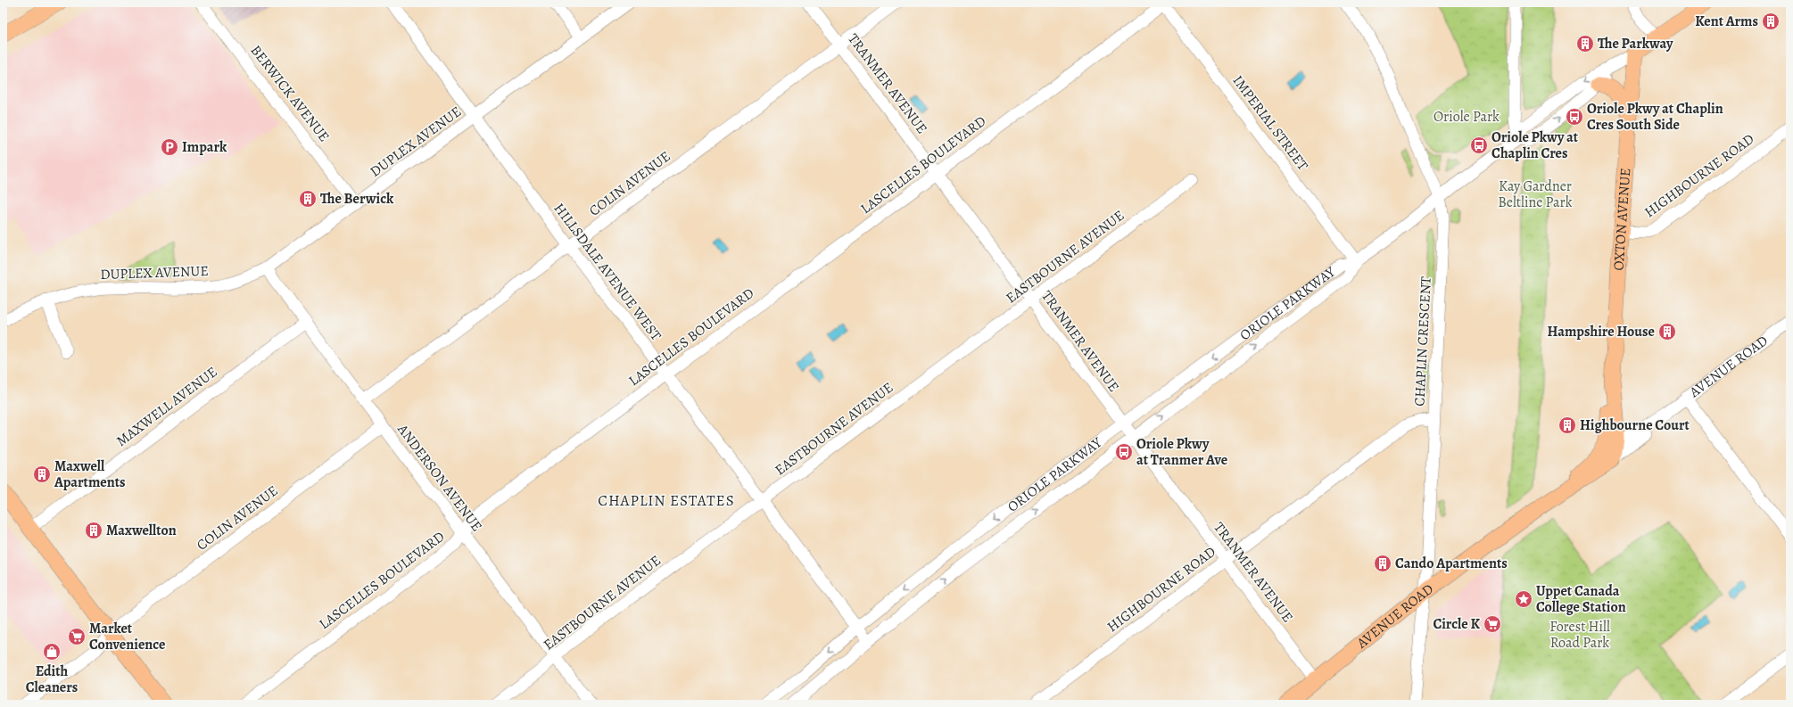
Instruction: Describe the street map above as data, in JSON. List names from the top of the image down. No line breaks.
{"streets":{"main road":["OXTON AVENUE","ORIOLE PARKWAY","AVENUE ROAD"],"street":["TRANMER AVENUE","BERWICK AVENUE","IMPERIAL STREET","DUPLEX AVENUE","LASCELLES BOULEVARD","HIGHBOURNE ROAD","COLIN AVENUE","EASTBOURNE AVENUE","HILLSDALE AVENUE WEST","CHAPLIN CRESCENT","MAXWELL AVENUE","ANDERSON AVENUE"]},"crossings":[["TRANMER AVENUE","LASCELLES BOULEVARD"],["TRANMER AVENUE","HIGHBOURNE ROAD"],["TRANMER AVENUE","COLIN AVENUE"],["TRANMER AVENUE","EASTBOURNE AVENUE"],["TRANMER AVENUE","ORIOLE PARKWAY"],["TRANMER AVENUE","AVENUE ROAD"],["BERWICK AVENUE","DUPLEX AVENUE"],["IMPERIAL STREET","LASCELLES BOULEVARD"],["IMPERIAL STREET","ORIOLE PARKWAY"],["DUPLEX AVENUE","HILLSDALE AVENUE WEST"],["DUPLEX AVENUE","ANDERSON AVENUE"],["LASCELLES BOULEVARD","HILLSDALE AVENUE WEST"],["LASCELLES BOULEVARD","ANDERSON AVENUE"],["HIGHBOURNE ROAD","OXTON AVENUE"],["HIGHBOURNE ROAD","CHAPLIN CRESCENT"],["COLIN AVENUE","HILLSDALE AVENUE WEST"],["COLIN AVENUE","ANDERSON AVENUE"],["OXTON AVENUE","ORIOLE PARKWAY"],["OXTON AVENUE","AVENUE ROAD"],["EASTBOURNE AVENUE","HILLSDALE AVENUE WEST"],["EASTBOURNE AVENUE","ANDERSON AVENUE"],["HILLSDALE AVENUE WEST","ORIOLE PARKWAY"],["ORIOLE PARKWAY","CHAPLIN CRESCENT"],["CHAPLIN CRESCENT","AVENUE ROAD"],["MAXWELL AVENUE","ANDERSON AVENUE"]],"districts":["CHAPLIN ESTATES"],"parks":["Oriole Park","Kay Gardner Beltline Park","Forest Hill Road Park"],"places":{"building":["Kent Arms","The Parkway","The Berwick","Hampshire House","Highbourne Court","Maxwell Apartments","Maxwellton","Cando Apartments"],"bus stop":["Oriole Pkwy at Chaplin Cres South Side","Oriole Pkwy at Chaplin Cres","Oriole Pkwy at Tranmer Ave"],"parking":["Impark"],"place":["Uppet Canada College Station"],"supermarket":["Circle K","Market Convenience"],"shop":["Edith Cleaners"]}}
